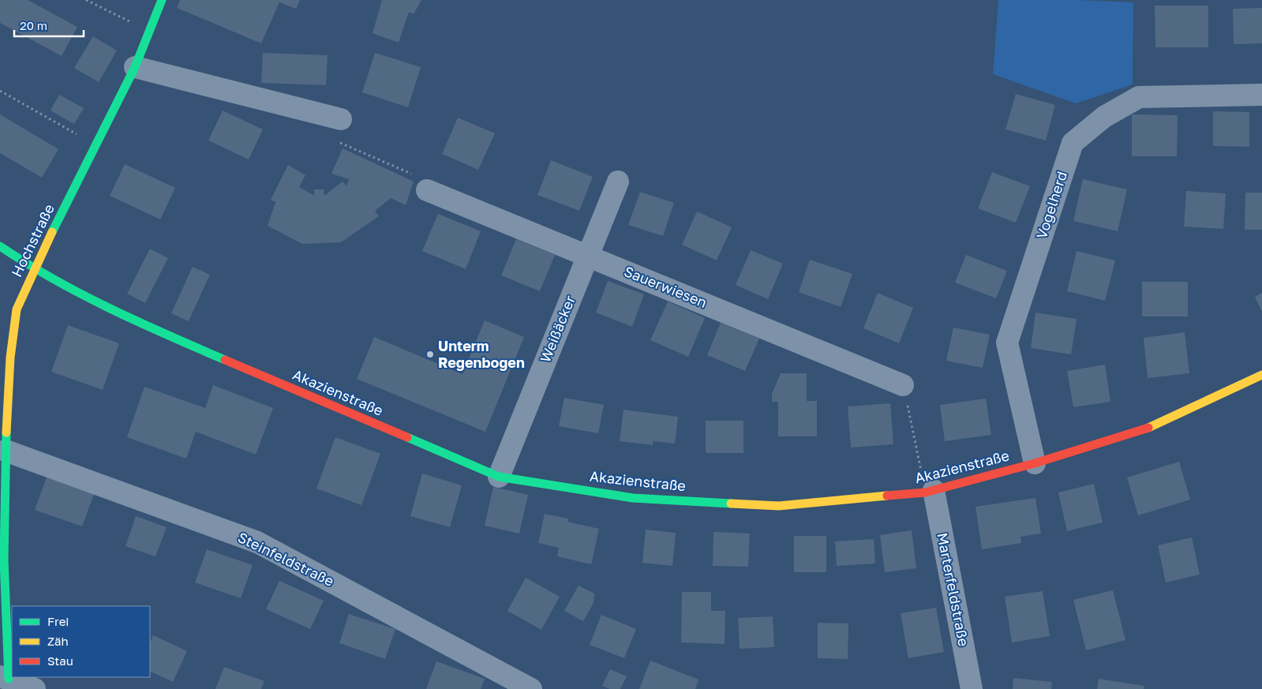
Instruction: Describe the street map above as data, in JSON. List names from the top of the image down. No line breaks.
{"streets":{"street":["Vogelherd","Hochstraße","Sauerwiesen","Weißäcker","Akazienstraße","Steinfeldstraße","Marterfeldstraße"]},"crossings":[["Vogelherd","Akazienstraße"],["Hochstraße","Akazienstraße"],["Hochstraße","Steinfeldstraße"],["Sauerwiesen","Weißäcker"],["Weißäcker","Akazienstraße"],["Akazienstraße","Marterfeldstraße"]],"places":["Unterm Regenbogen"],"legend":["Frei","Zäh","Stau"],"scale_bar":"20 m"}
